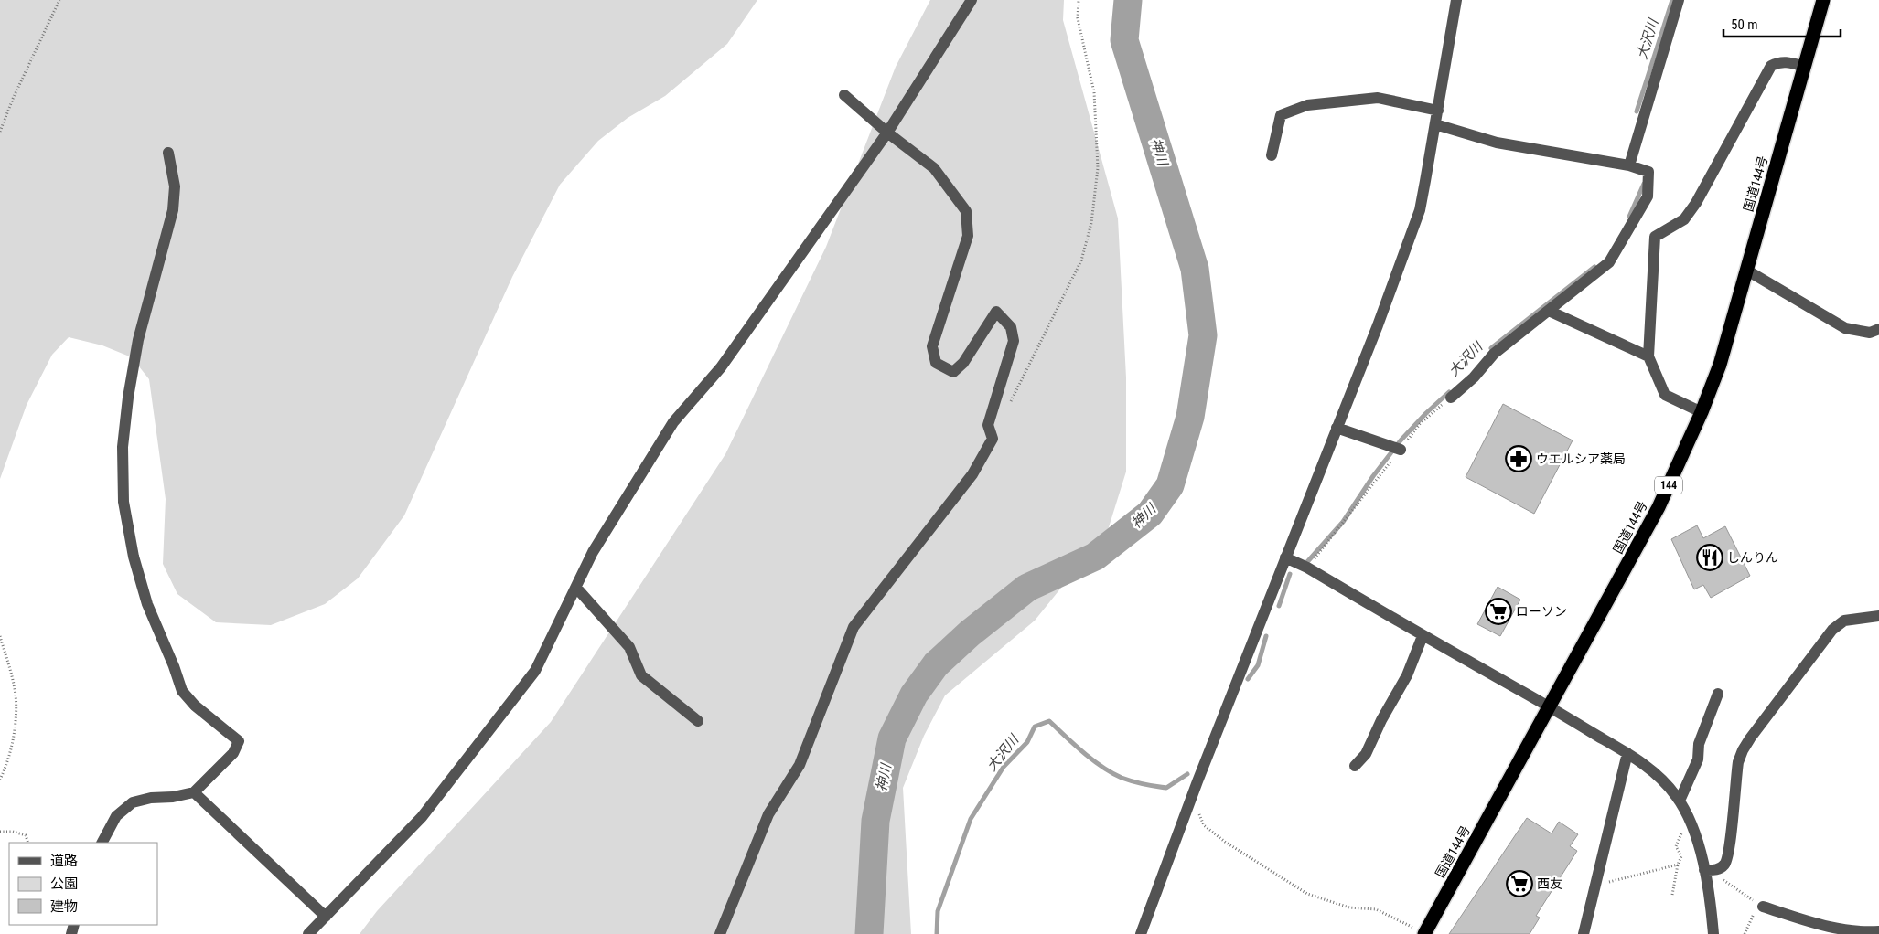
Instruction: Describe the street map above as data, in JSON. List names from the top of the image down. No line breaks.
{"streets":{"highway":["国道144号","144"]},"water":["大沢川","神川"],"places":{"pharmacy":["ウエルシア薬局"],"restaurant":["しんりん"],"supermarket":["ローソン","西友"]},"legend":["道路","公園","建物"],"scale_bar":"50 m"}
